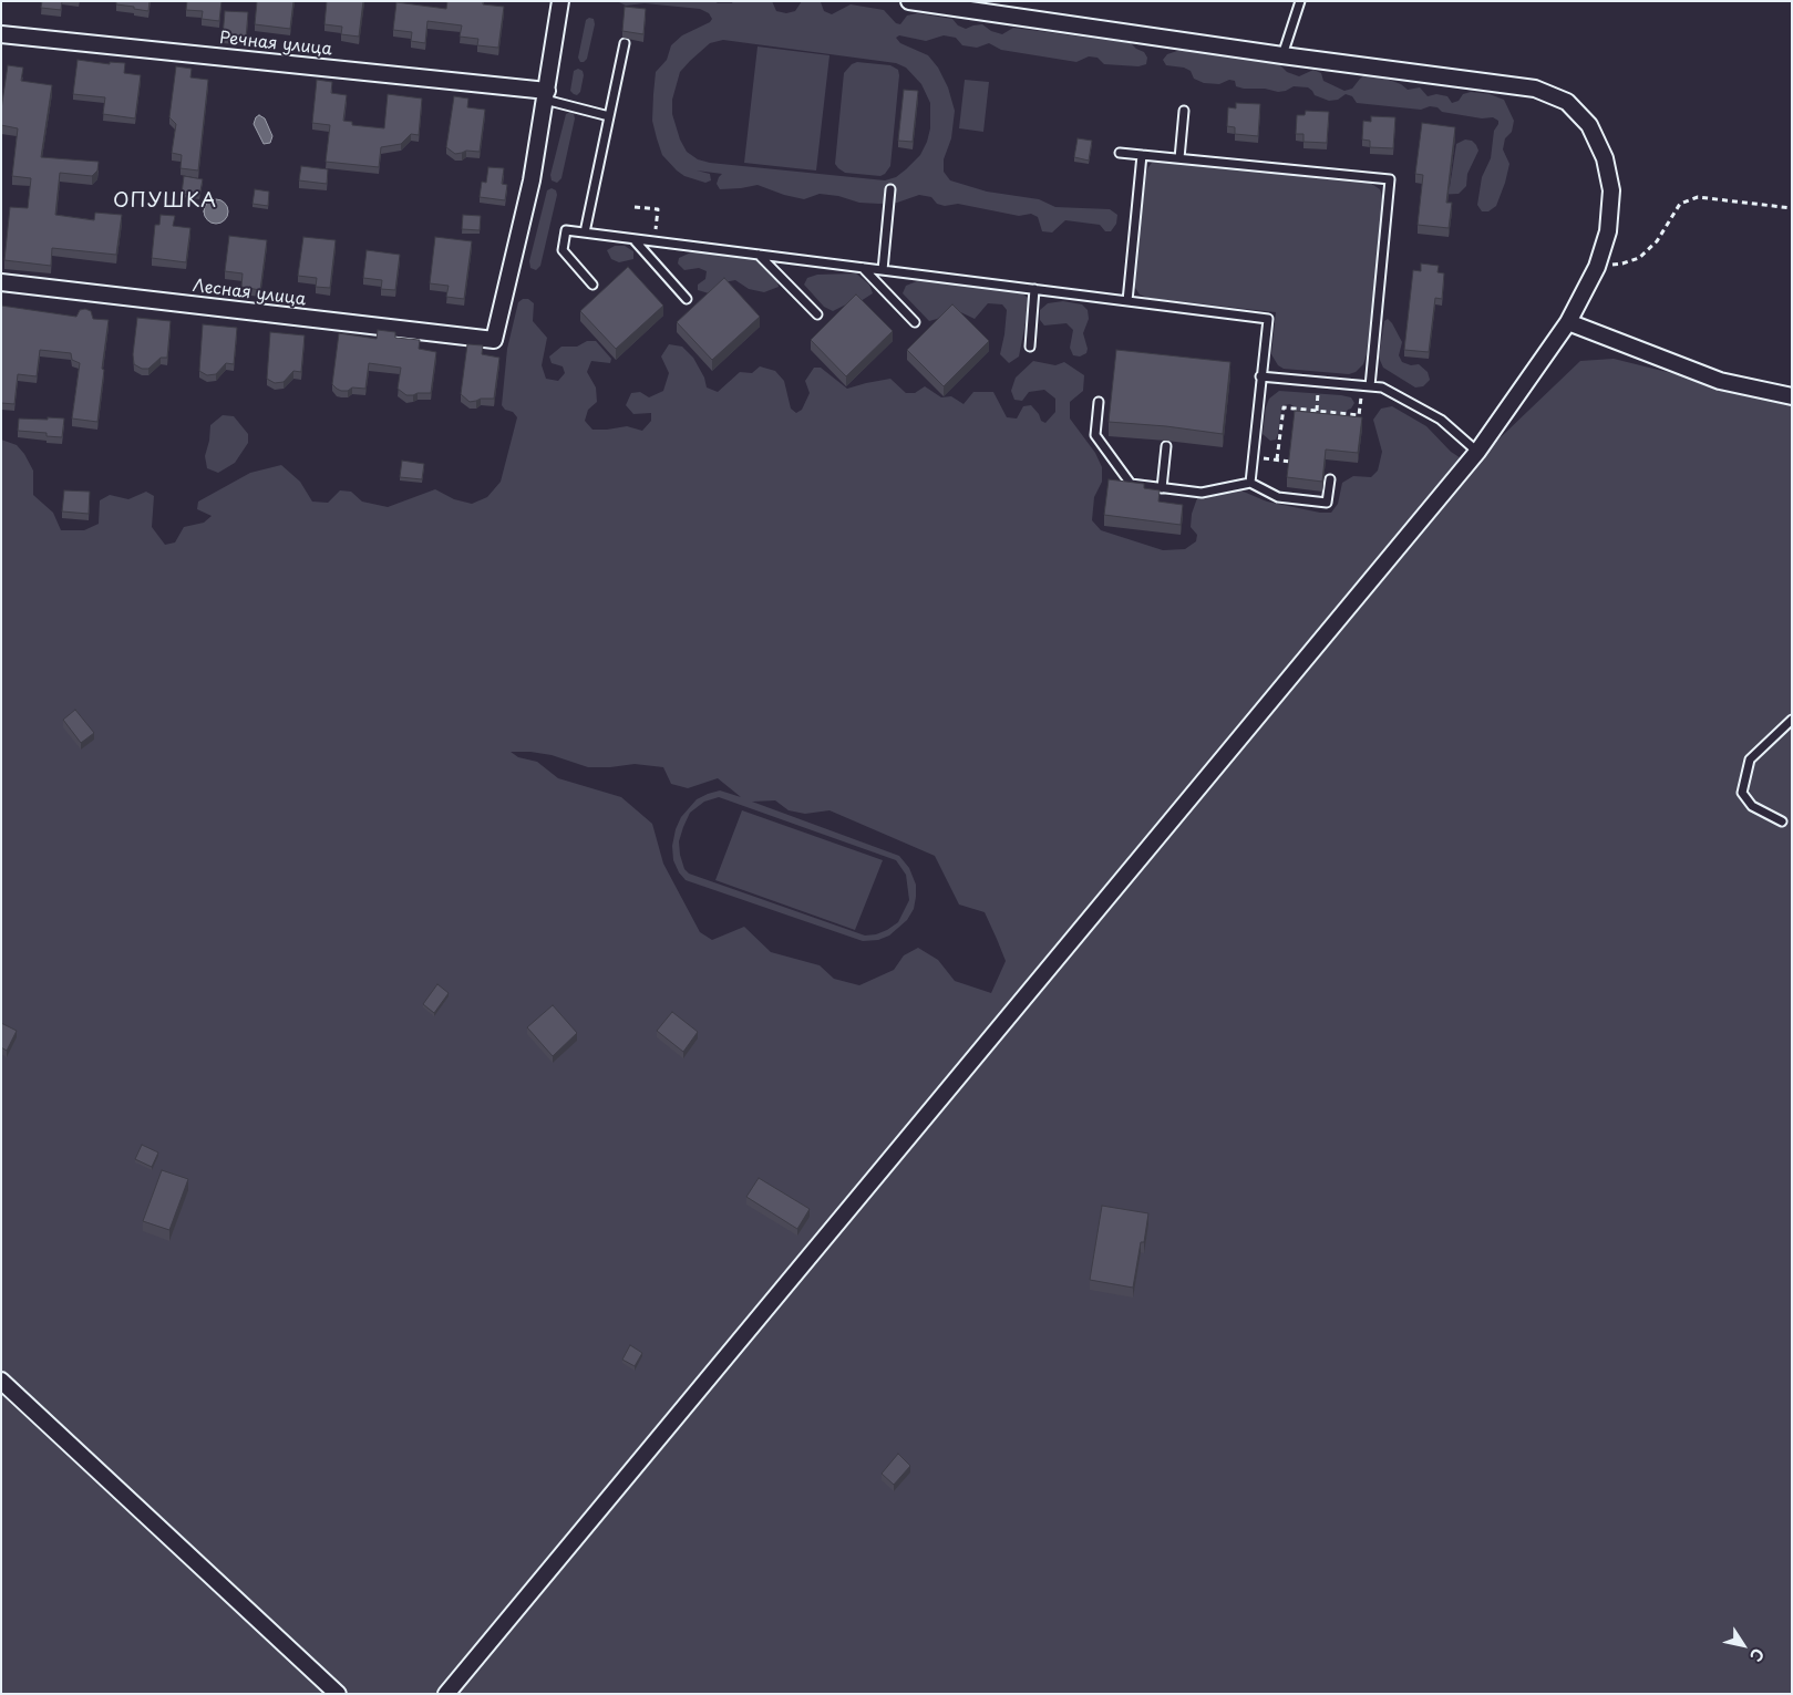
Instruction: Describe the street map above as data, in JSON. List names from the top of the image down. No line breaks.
{"streets":{"street":["Речная улица","Лесная улица"]},"crossings":[["Речная улица","Лесная улица"]],"districts":["ОПУШКА"],"north":"bottom right"}
